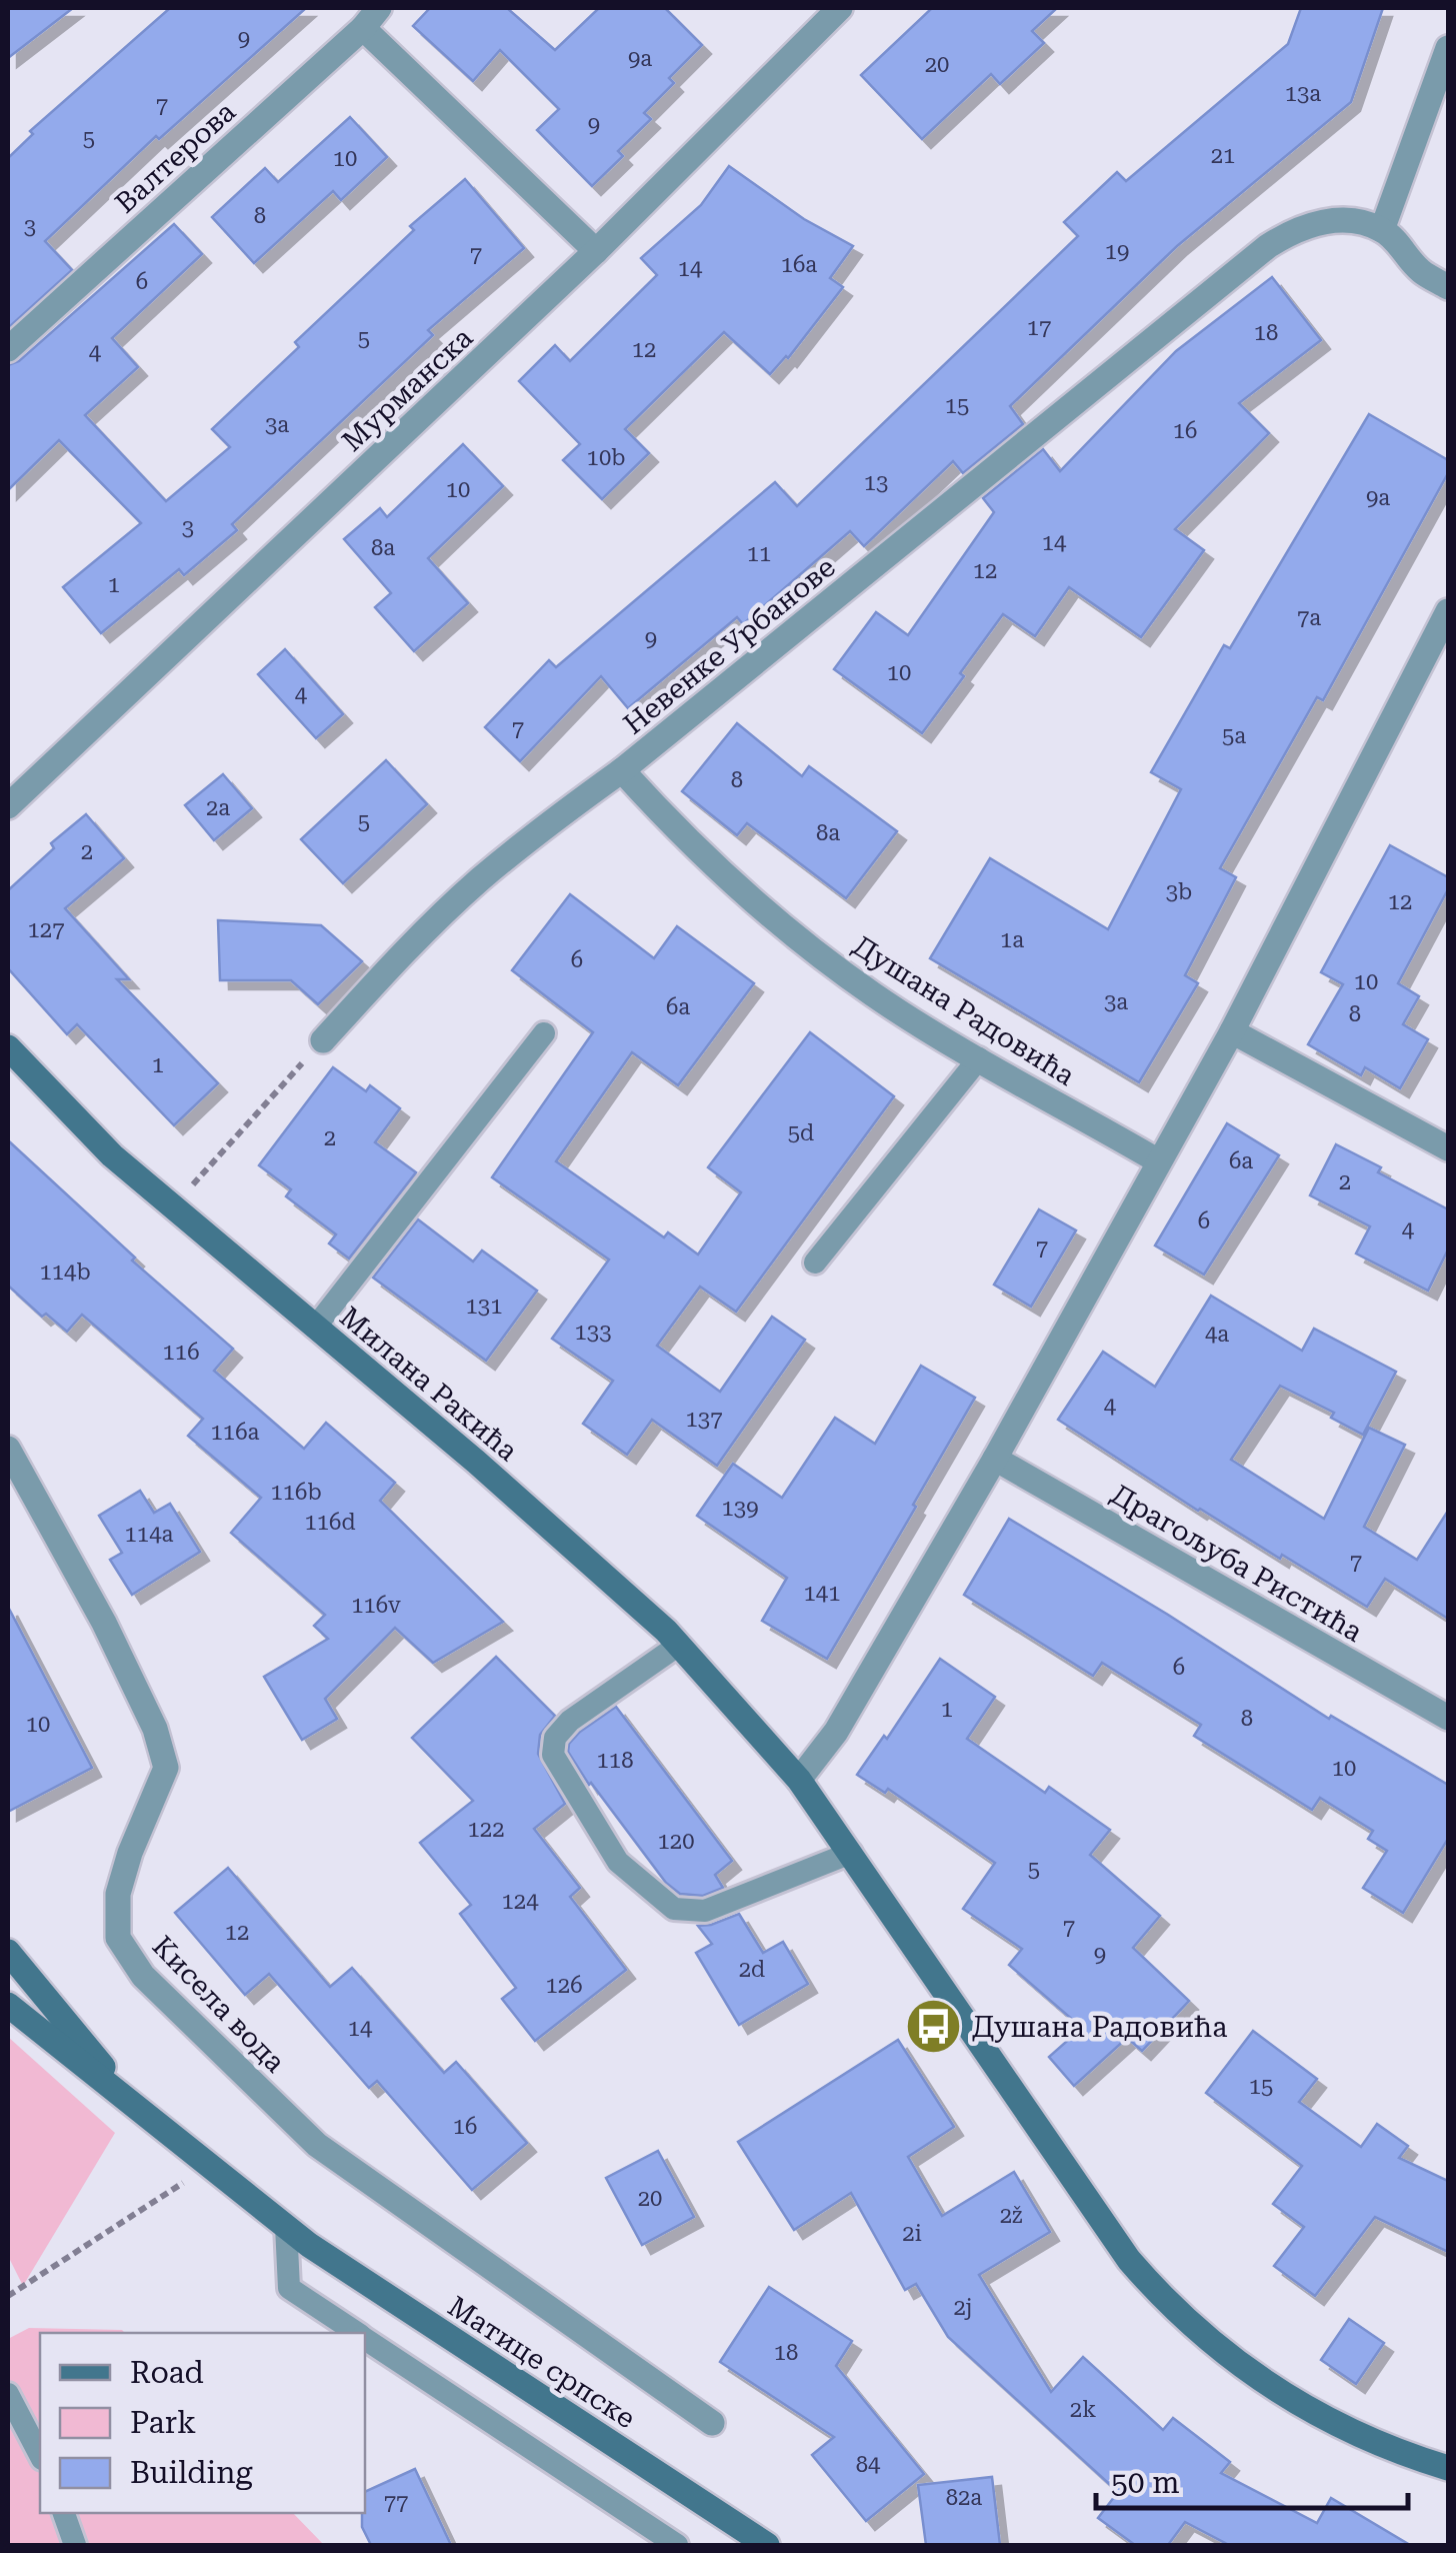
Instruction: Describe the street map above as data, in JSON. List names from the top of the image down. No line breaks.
{"streets":{"main road":["Милана Ракића","Матице српске"],"street":["Валтерова","Мурманска","Невенке Урбанове","Душана Радовића","Драгољуба Ристића","Кисела вода"]},"crossings":[["Невенке Урбанове","Душана Радовића"]],"places":{"bus stop":["Душана Радовића"]},"house_numbers":["9","9a","20","13a","7","9","5","21","10","8","3","19","7","16a","14","6","17","18","5","12","4","15","3a","16","10b","13","10","9a","3","14","8a","11","12","1","7a","9","10","4","7","5a","8","2a","5","8a","2","3b","12","127","1a","6","10","3a","6a","8","1","5d","2","6a","2","6","4","7","114b","131","133","4a","116","4","137","116a","116b","139","116d","114a","7","141","116v","6","1","8","10","118","10","122","120","5","124","7","12","9","2d","126","14","15","16","20","2ž","2i","2j","18","2k","84","82a","77"],"legend":["Road","Park","Building"],"scale_bar":"50 m"}
